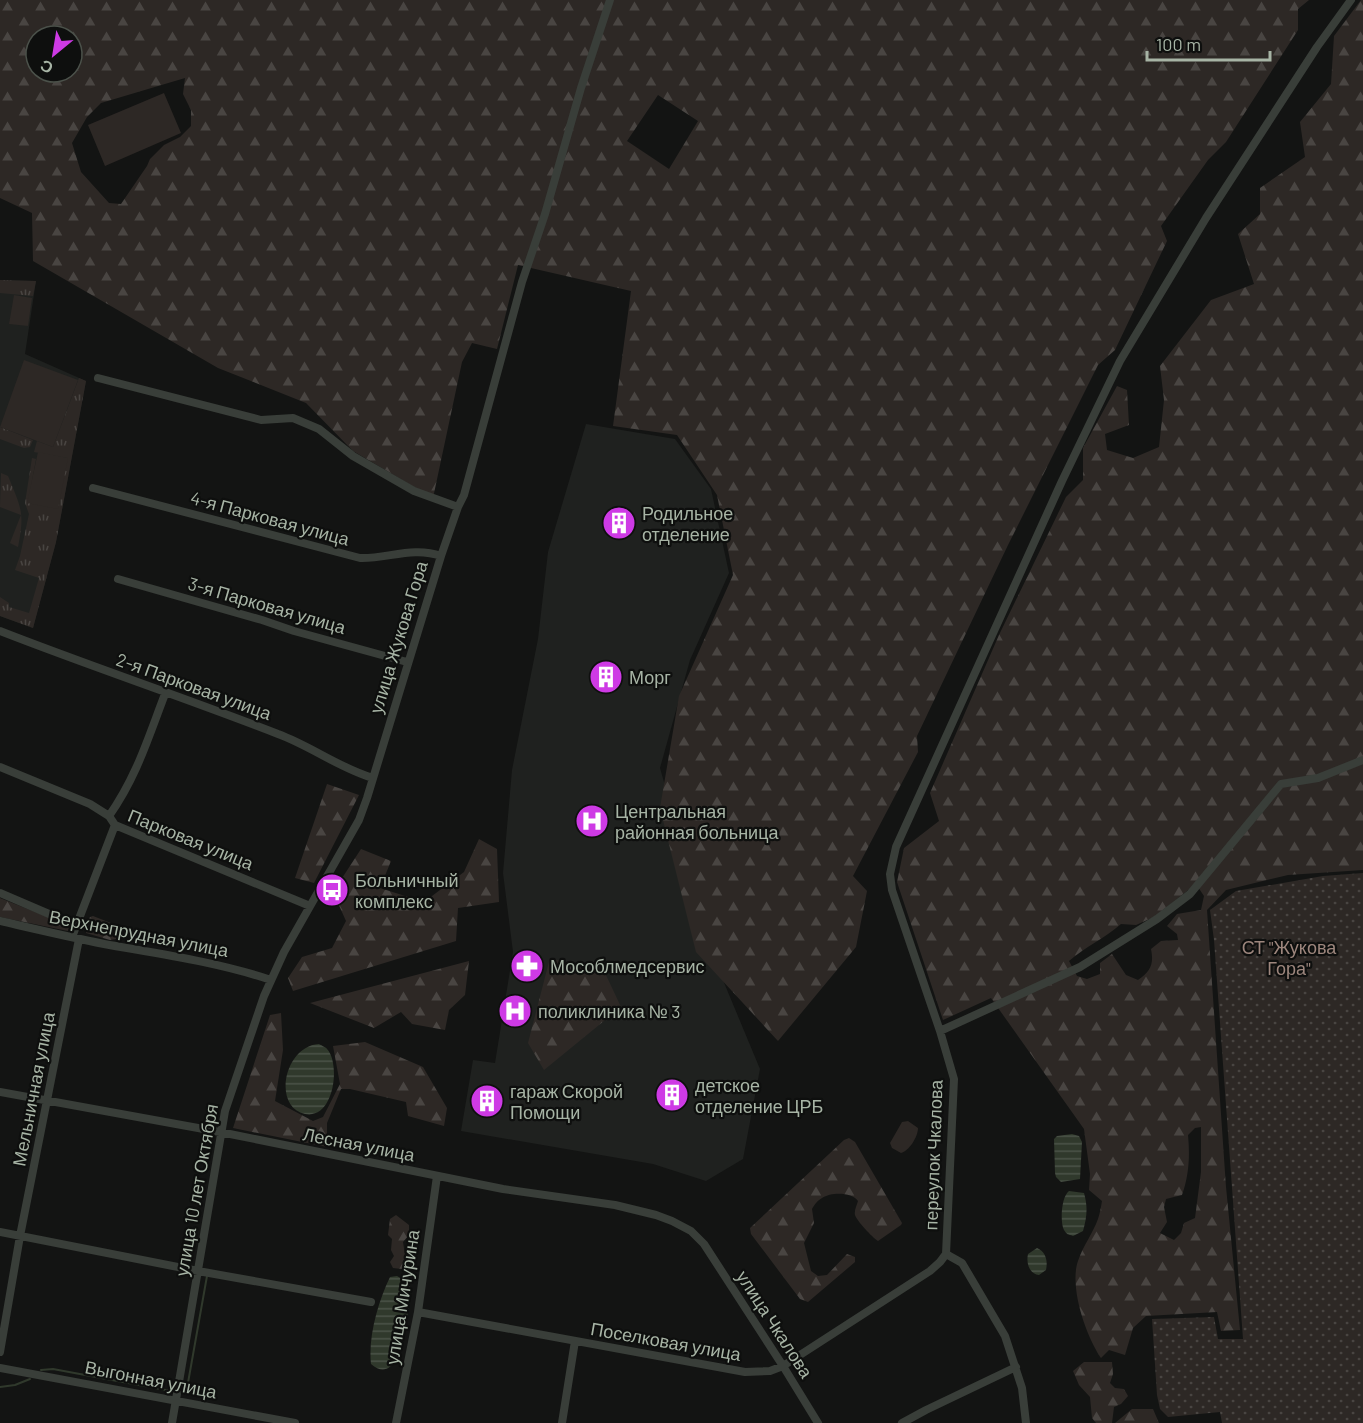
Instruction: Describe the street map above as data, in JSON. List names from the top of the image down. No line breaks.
{"streets":{"street":["4-я Парковая улица","3-я Парковая улица","улица Жукова Гора","2-я Парковая улица","Парковая улица","Верхнепрудная улица","Мельничная улица","Лесная улица","переулок Чкалова","улица 10 лет Октября","улица Мичурина","улица Чкалова","Поселковая улица","Выгонная улица"]},"crossings":[["4-я Парковая улица","улица Жукова Гора"],["3-я Парковая улица","улица Жукова Гора"],["улица Жукова Гора","2-я Парковая улица"],["улица Жукова Гора","улица 10 лет Октября"],["2-я Парковая улица","улица 10 лет Октября"],["Парковая улица","Мельничная улица"],["Парковая улица","улица 10 лет Октября"],["Верхнепрудная улица","Мельничная улица"],["Верхнепрудная улица","улица 10 лет Октября"],["Мельничная улица","Лесная улица"],["Лесная улица","улица 10 лет Октября"],["Лесная улица","улица Мичурина"],["Лесная улица","улица Чкалова"],["переулок Чкалова","Поселковая улица"],["улица 10 лет Октября","Выгонная улица"],["улица Мичурина","Поселковая улица"],["улица Чкалова","Поселковая улица"]],"parks":["СТ \"Жукова Гора\""],"places":{"building":["Родильное отделение","Морг","детское отделение ЦРБ","гараж Скорой Помощи"],"hospital":["Центральная районная больница","поликлиника № 3"],"bus stop":["Больничный комплекс"],"pharmacy":["Мособлмедсервис"]},"scale_bar":"100 m","north":"bottom left"}
